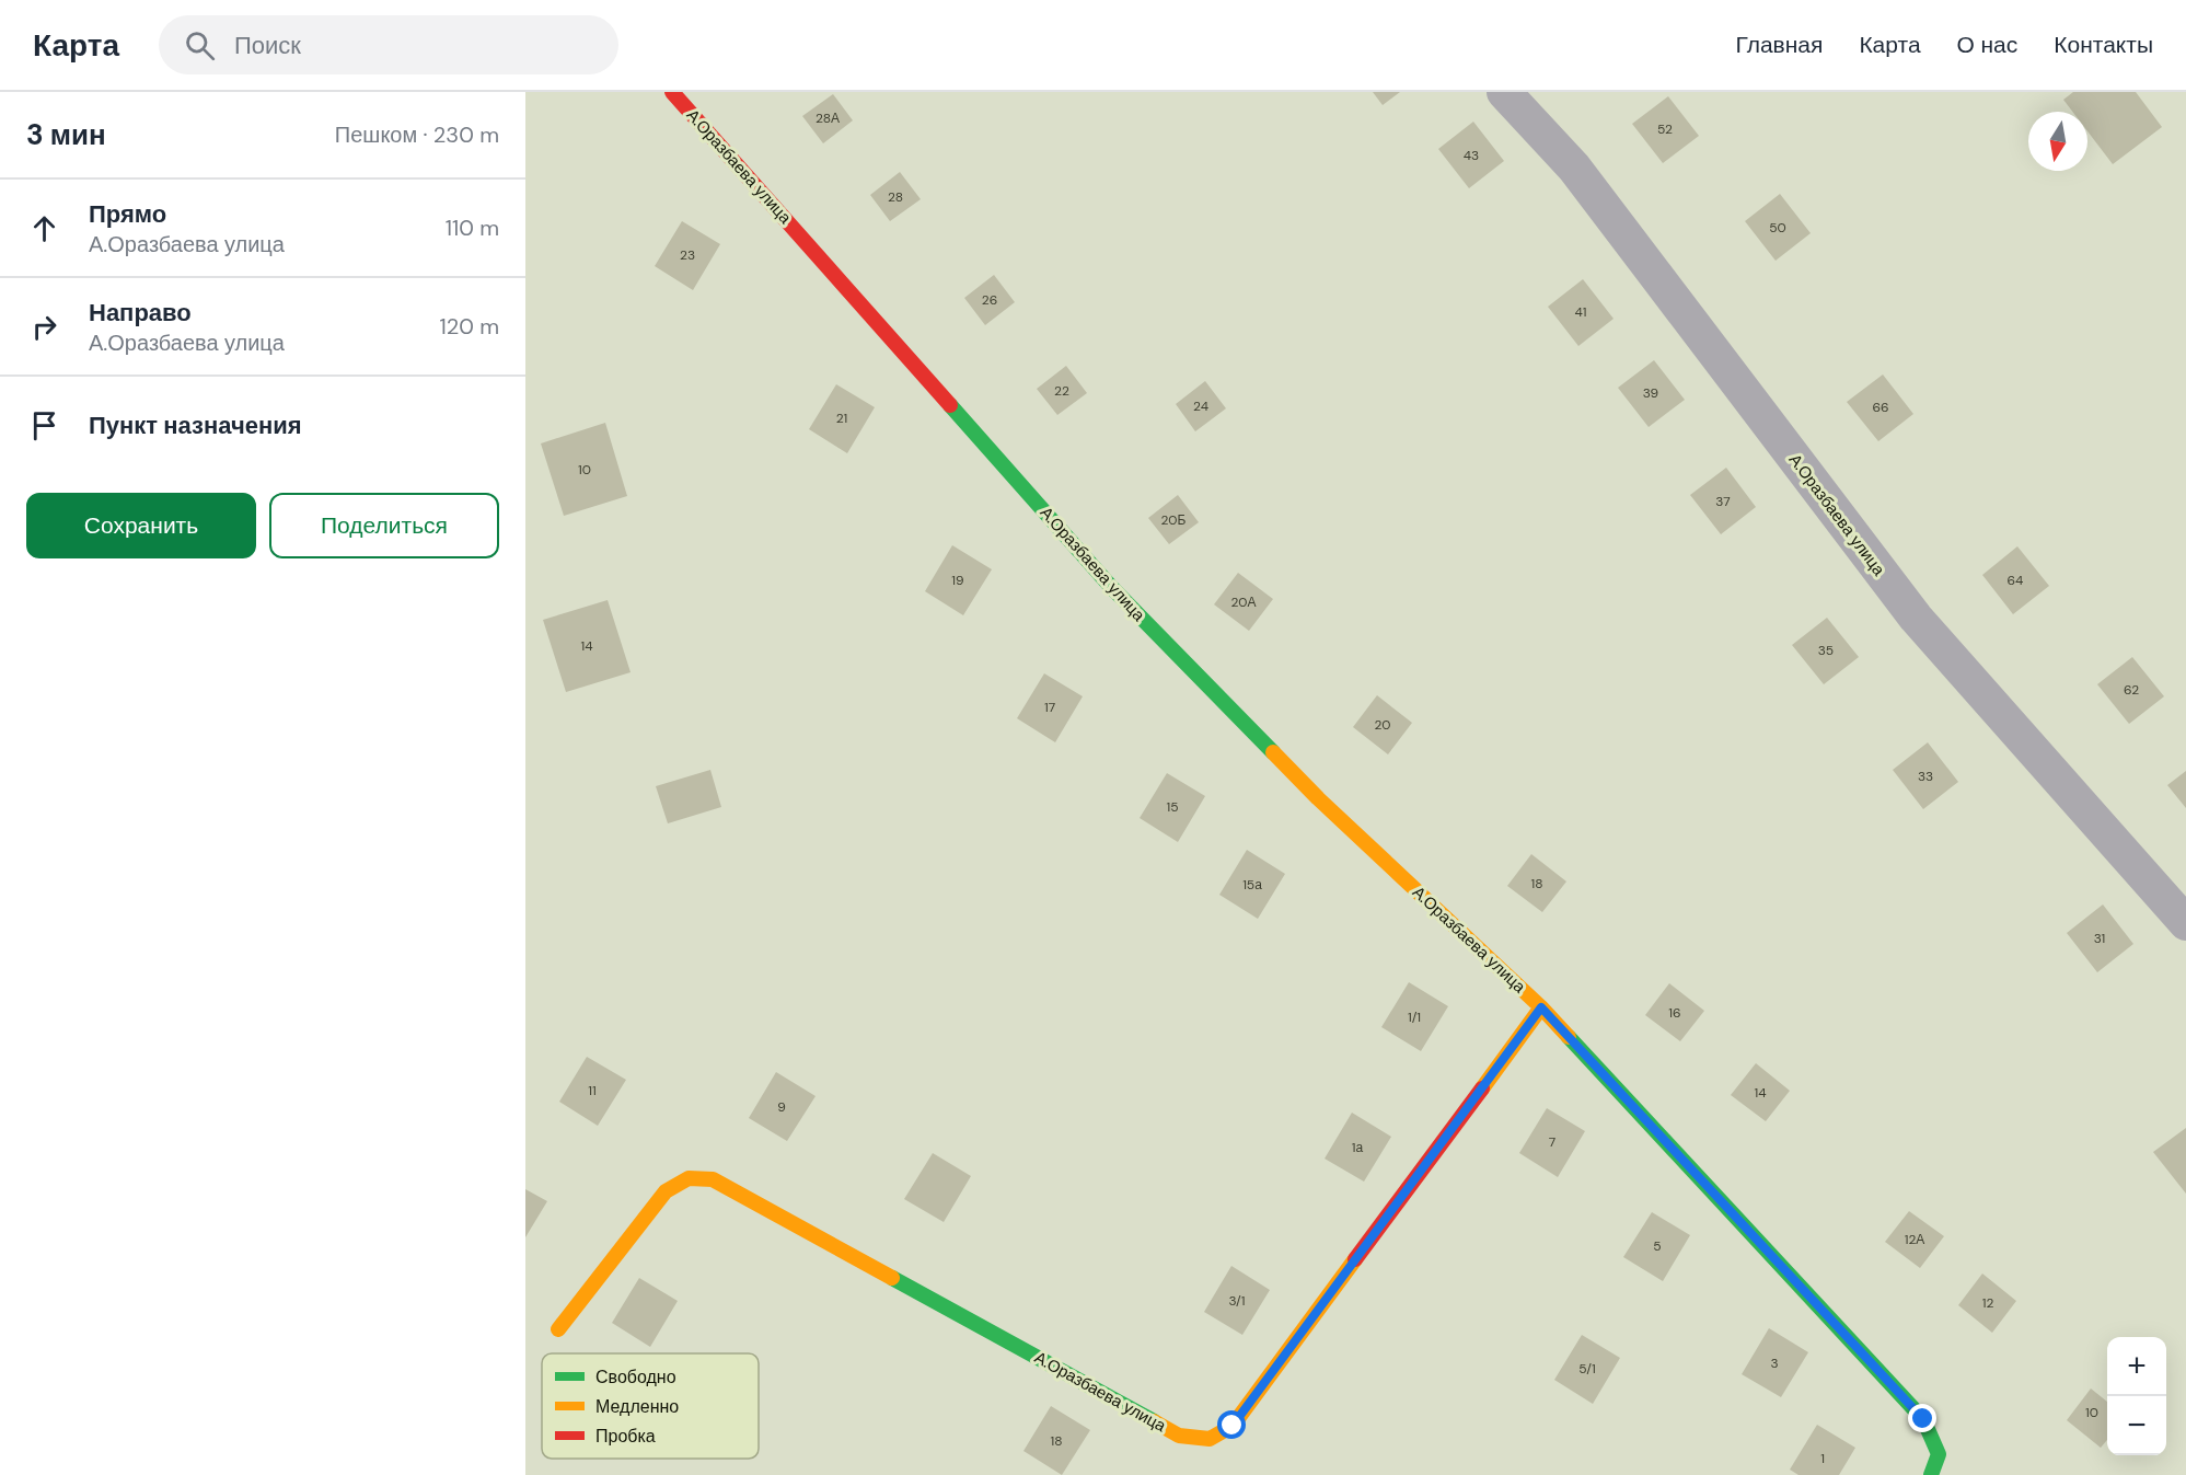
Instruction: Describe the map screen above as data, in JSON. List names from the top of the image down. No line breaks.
{"streets":{"street":["А.Оразбаева улица"]},"house_numbers":["28А","52","43","28","50","23","26","41","22","39","24","66","21","10","37","20Б","19","64","20А","14","35","62","17","20","33","15","18","15а","31","16","1/1","11","14","9","7","1а","12А","5","3/1","12","3","5/1","10","18","1"],"legend":["Свободно","Медленно","Пробка"],"north":"bottom","page":{"header":"Карта","search":"Поиск","nav":["Главная","Карта","О нас","Контакты"],"heading":["3 мин","Пешком · 230 m"],"list":[["Прямо","А.Оразбаева улица","110 m"],["Направо","А.Оразбаева улица","120 m"],"Пункт назначения"],"buttons":["Сохранить","Поделиться"],"map_buttons":["+","−"]}}
